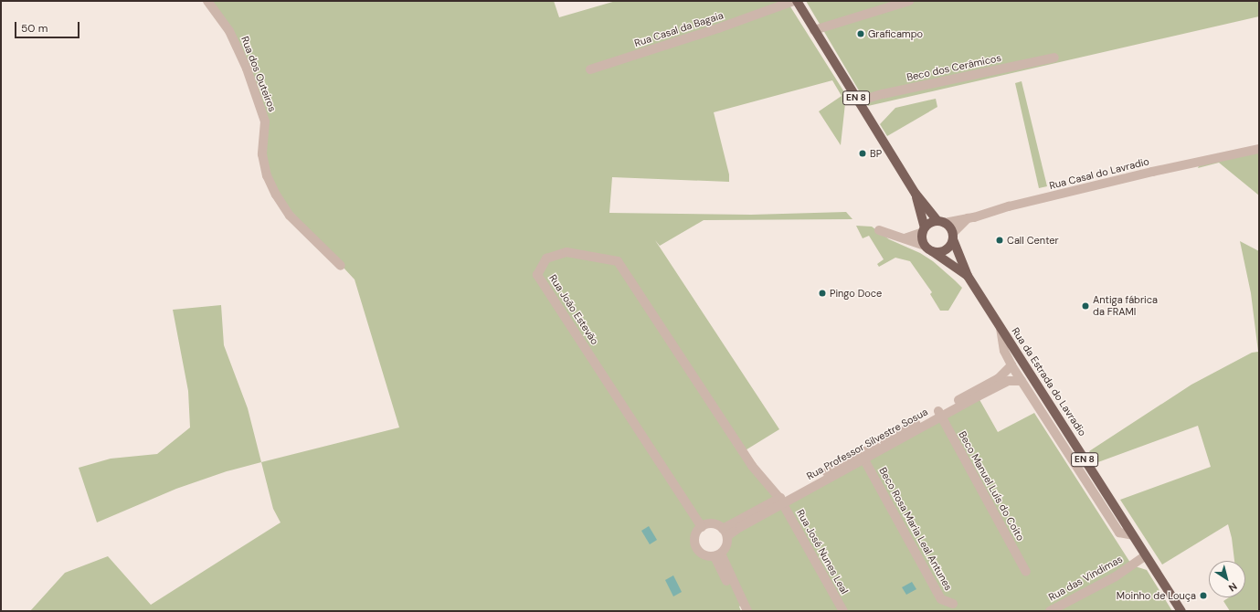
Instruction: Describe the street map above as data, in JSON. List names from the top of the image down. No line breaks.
{"streets":{"main road":["EN 8","Rua da Estrada do Lavradio"],"street":["Rua Casal da Bagaia","Beco dos Cerâmicos","Rua dos Outeiros","Rua Casal do Lavradio","Rua João Estevão","Rua Professor Silvestre Sosua","Beco Manuel Luís do Coito","Beco Rosa Maria Leal Antunes","Rua José Nunes Leal","Rua das Vindimas"]},"crossings":[["Rua Casal da Bagaia","EN 8"],["Beco dos Cerâmicos","EN 8"],["EN 8","Rua Casal do Lavradio"],["EN 8","Rua da Estrada do Lavradio"],["Rua Casal do Lavradio","Rua da Estrada do Lavradio"],["Rua João Estevão","Rua Professor Silvestre Sosua"],["Rua João Estevão","Rua José Nunes Leal"],["Rua da Estrada do Lavradio","Rua das Vindimas"],["Rua Professor Silvestre Sosua","Beco Manuel Luís do Coito"],["Rua Professor Silvestre Sosua","Beco Rosa Maria Leal Antunes"],["Rua Professor Silvestre Sosua","Rua José Nunes Leal"]],"places":["Graficampo","BP","Call Center","Pingo Doce","Antiga fábrica da FRAMI","Moinho de Louça"],"scale_bar":"50 m","north":"bottom right"}
